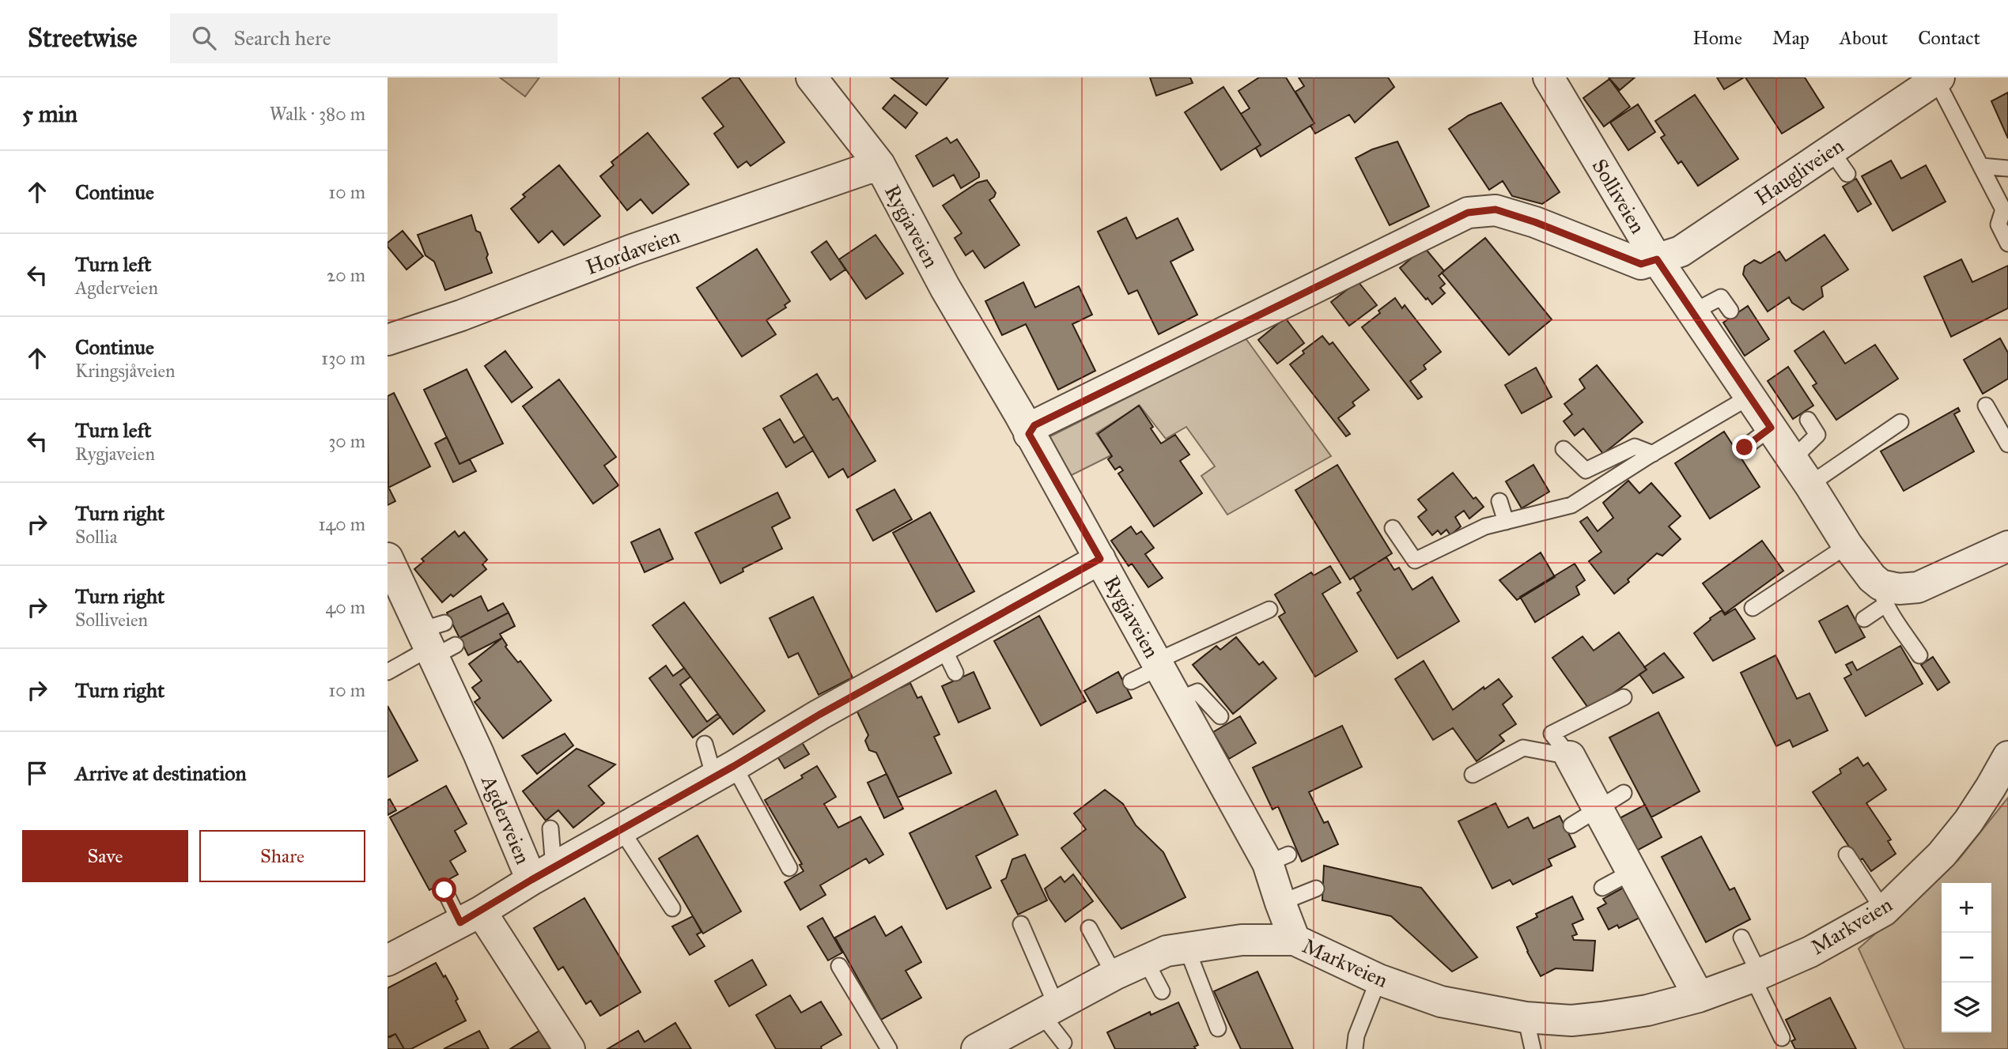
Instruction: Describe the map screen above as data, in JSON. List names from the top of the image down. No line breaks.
{"streets":{"street":["Haugliveien","Solliveien","Rygjaveien","Hordaveien","Agderveien","Markveien"]},"crossings":[["Haugliveien","Solliveien"],["Haugliveien","Rygjaveien"],["Rygjaveien","Hordaveien"],["Rygjaveien","Markveien"]],"page":{"header":"Streetwise","search":"Search here","nav":["Home","Map","About","Contact"],"heading":["5 min","Walk · 380 m"],"list":[["Continue","10 m"],["Turn left","Agderveien","20 m"],["Continue","Kringsjåveien","130 m"],["Turn left","Rygjaveien","30 m"],["Turn right","Sollia","140 m"],["Turn right","Solliveien","40 m"],["Turn right","10 m"],"Arrive at destination"],"buttons":["Save","Share"],"map_buttons":["+","−"]}}
